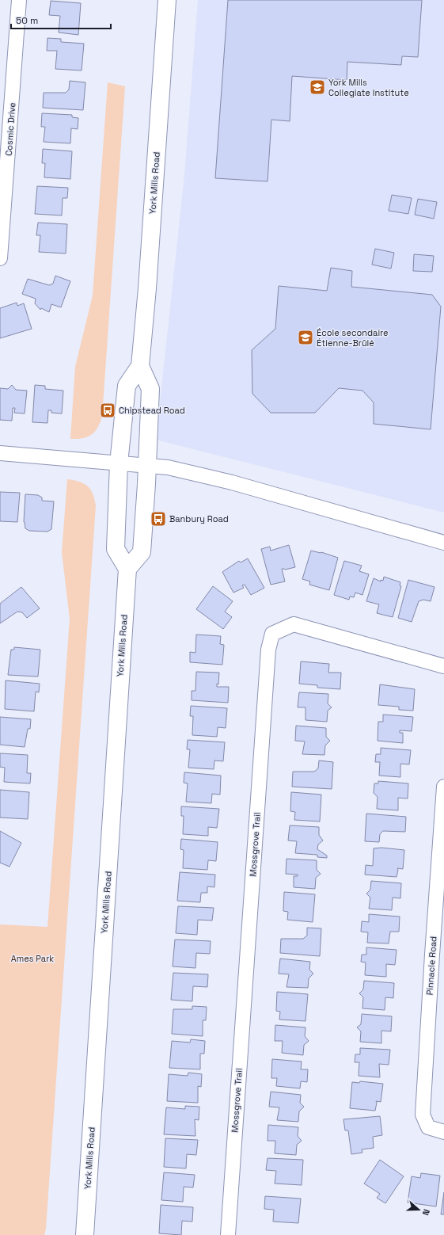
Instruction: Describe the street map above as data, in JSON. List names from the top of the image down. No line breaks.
{"streets":{"main road":["York Mills Road"],"street":["Cosmic Drive","Mossgrove Trail","Pinnacle Road"]},"parks":["Ames Park"],"places":{"school or university":["York Mills Collegiate Institute","École secondaire Étienne-Brûlé"],"bus stop":["Chipstead Road","Banbury Road"]},"scale_bar":"50 m","north":"right"}
